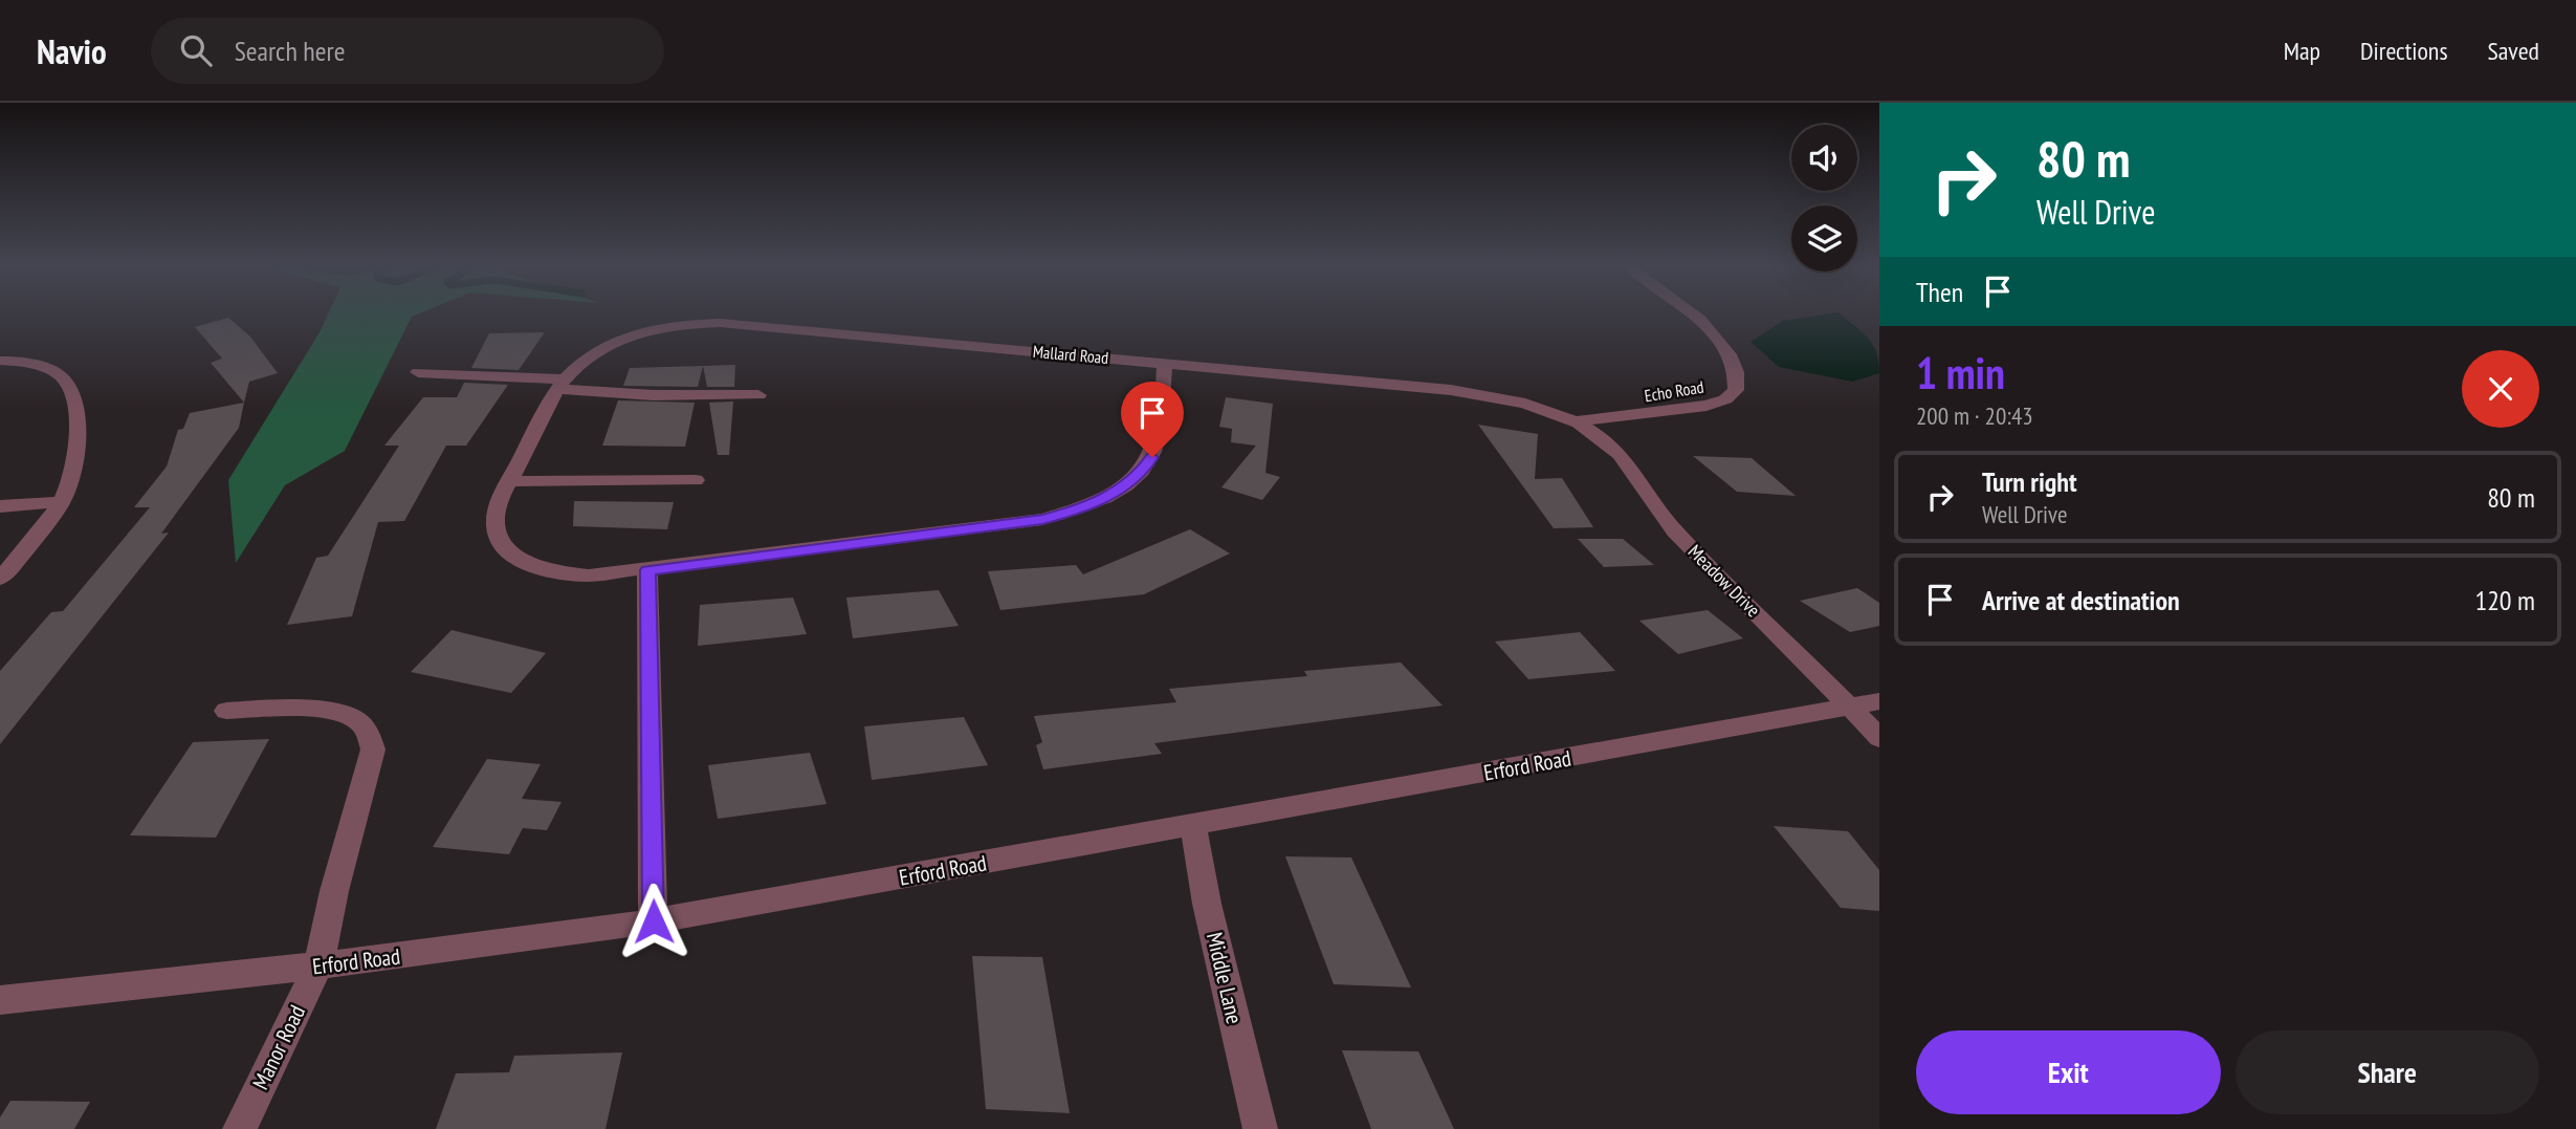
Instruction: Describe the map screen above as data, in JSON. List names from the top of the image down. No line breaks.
{"streets":{"street":["Mallard Road","Echo Road","Meadow Drive","Erford Road","Middle Lane","Manor Road"]},"crossings":[["Mallard Road","Echo Road"],["Mallard Road","Meadow Drive"],["Echo Road","Meadow Drive"],["Meadow Drive","Erford Road"],["Erford Road","Middle Lane"],["Erford Road","Manor Road"]],"page":{"header":"Navio","search":"Search here","nav":["Map","Directions","Saved"],"turn":["80 m","Well Drive"],"then":"Then","heading":["1 min","200 m · 20:43"],"list":[{"name":"Turn right","note":"Well Drive","value":"80 m"},{"name":"Arrive at destination","value":"120 m"}],"buttons":["Exit","Share"]}}
